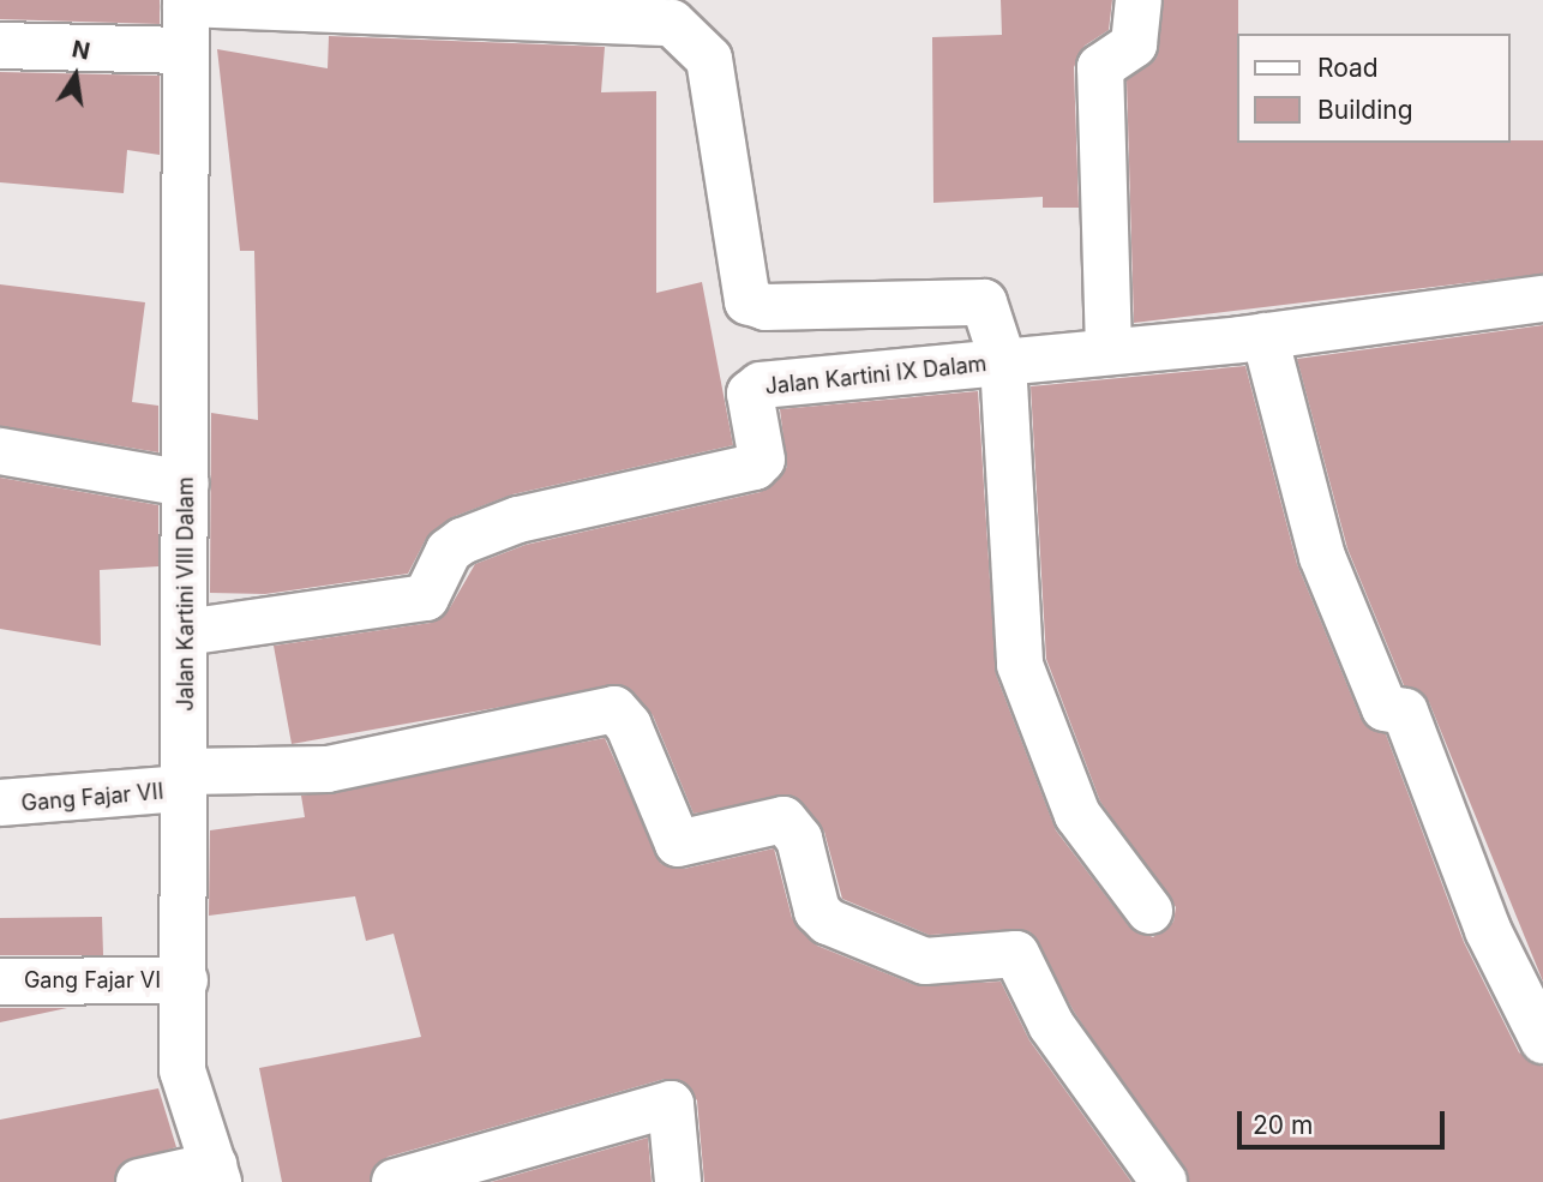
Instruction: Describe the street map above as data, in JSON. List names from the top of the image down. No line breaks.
{"streets":{"street":["Jalan Kartini IX Dalam","Jalan Kartini VIII Dalam","Gang Fajar VII","Gang Fajar VI"]},"crossings":[["Jalan Kartini IX Dalam","Jalan Kartini VIII Dalam"],["Jalan Kartini VIII Dalam","Gang Fajar VII"],["Jalan Kartini VIII Dalam","Gang Fajar VI"]],"legend":["Road","Building"],"scale_bar":"20 m","north":"top"}
